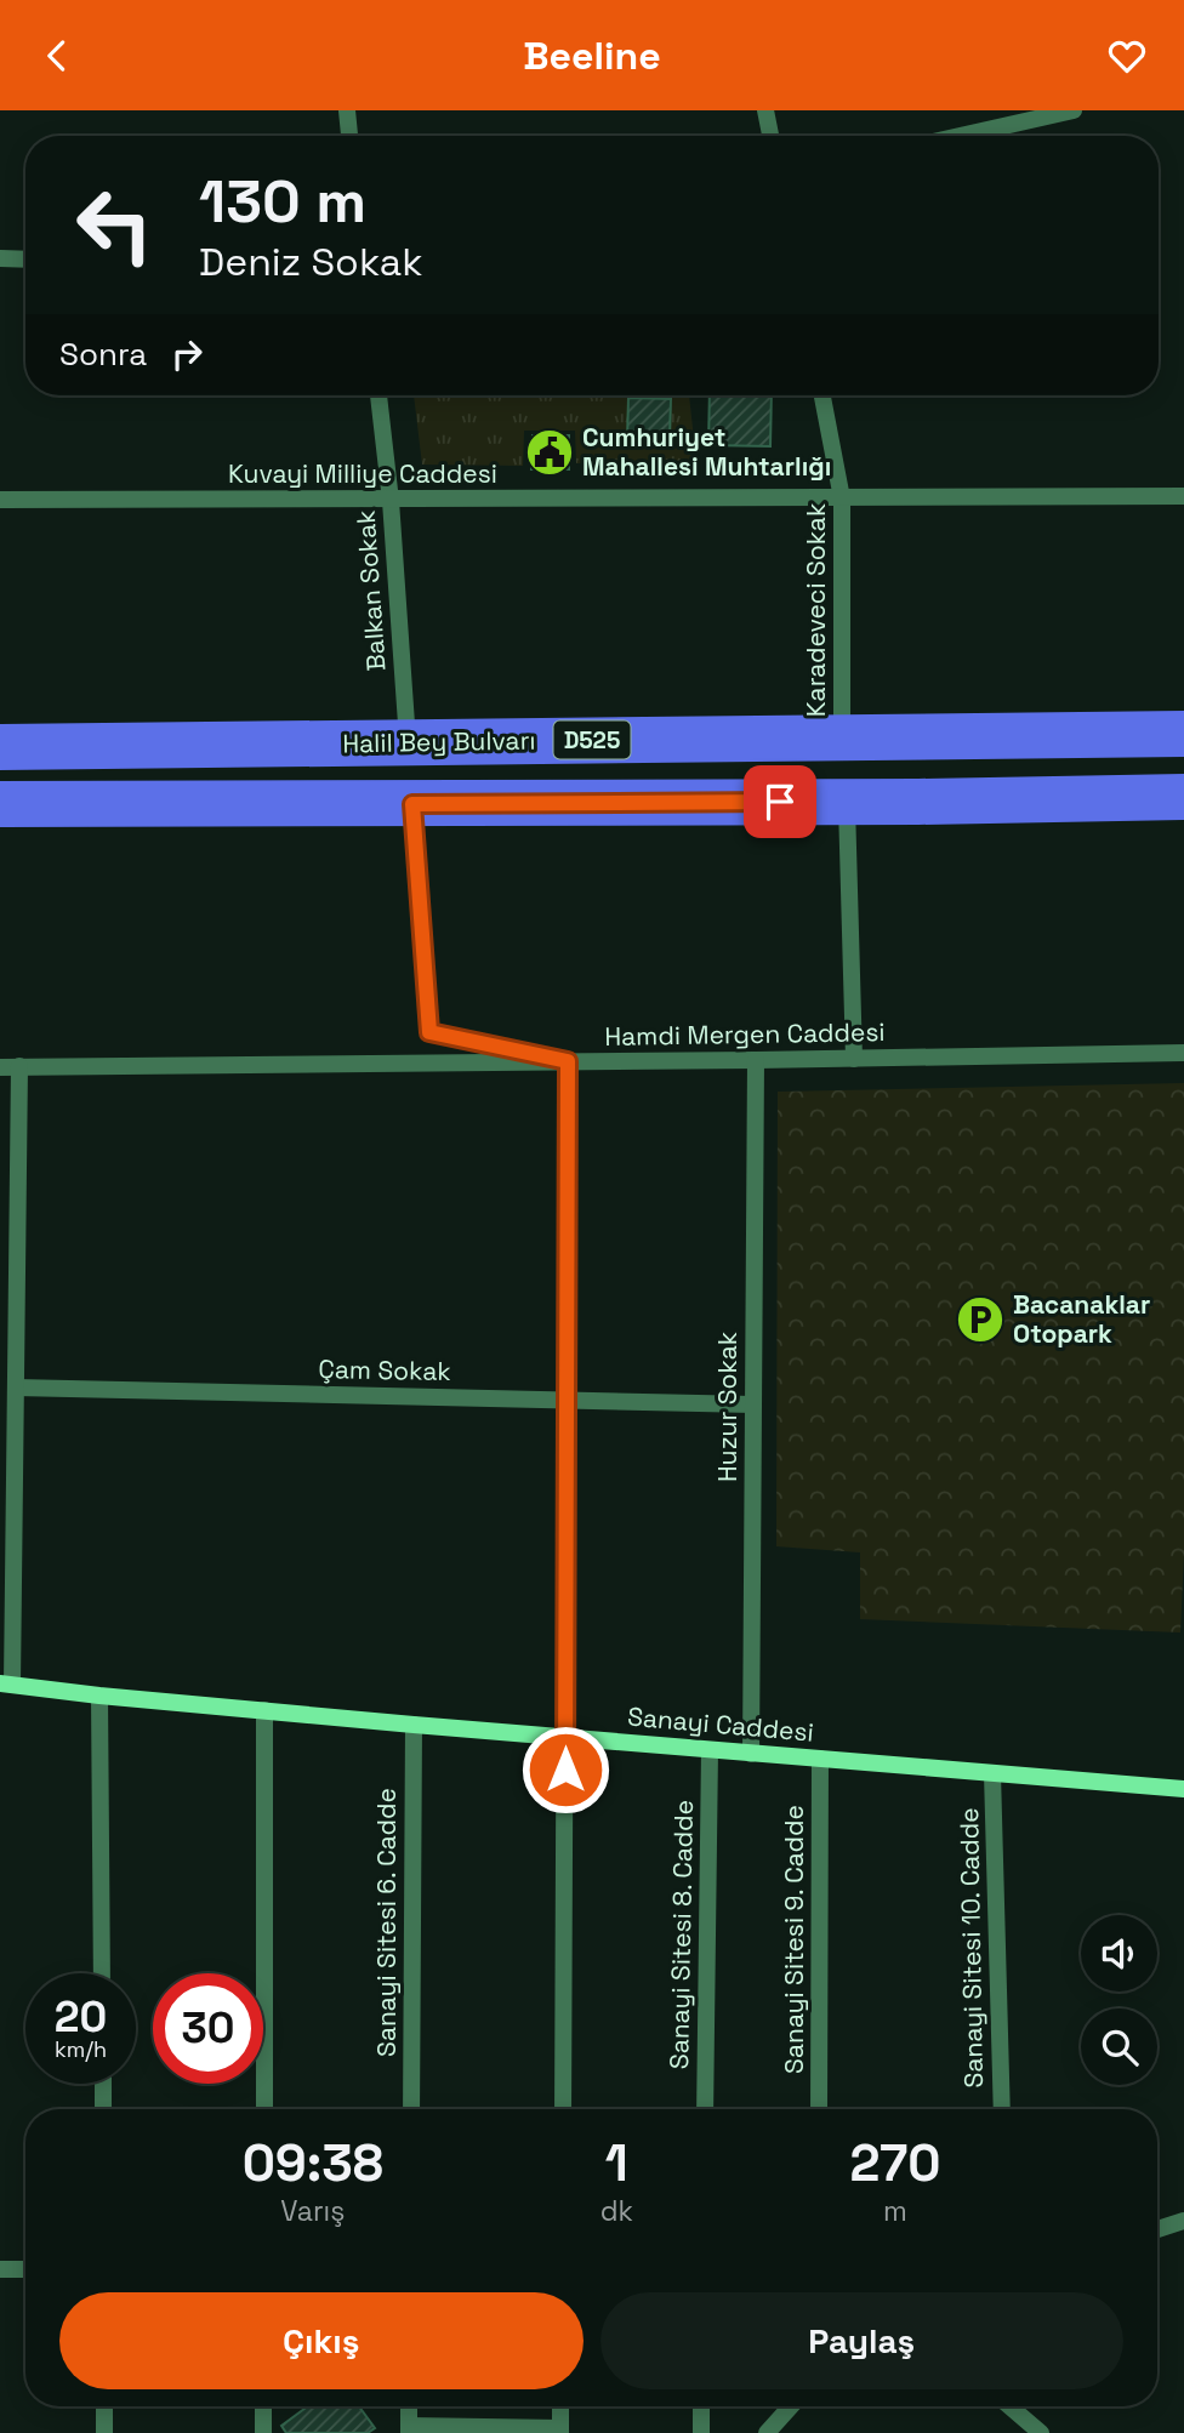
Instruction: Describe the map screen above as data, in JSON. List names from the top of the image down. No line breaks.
{"streets":{"highway":["D525","Halil Bey Bulvarı"],"street":["Kuvayi Milliye Caddesi","Balkan Sokak","Karadeveci Sokak","Hamdi Mergen Caddesi","Çam Sokak","Huzur Sokak","Sanayi Caddesi","Sanayi Sitesi 6. Cadde","Sanayi Sitesi 8. Cadde","Sanayi Sitesi 9. Cadde","Sanayi Sitesi 10. Cadde"]},"crossings":[["Kuvayi Milliye Caddesi","Balkan Sokak"],["Kuvayi Milliye Caddesi","Karadeveci Sokak"],["Balkan Sokak","Halil Bey Bulvarı"],["Karadeveci Sokak","Halil Bey Bulvarı"],["Hamdi Mergen Caddesi","Huzur Sokak"],["Çam Sokak","Huzur Sokak"],["Huzur Sokak","Sanayi Caddesi"],["Sanayi Caddesi","Sanayi Sitesi 6. Cadde"],["Sanayi Caddesi","Sanayi Sitesi 8. Cadde"],["Sanayi Caddesi","Sanayi Sitesi 9. Cadde"],["Sanayi Caddesi","Sanayi Sitesi 10. Cadde"]],"places":{"public building":["Cumhuriyet Mahallesi Muhtarlığı"],"parking":["Bacanaklar Otopark"]},"page":{"header":"Beeline","turn":["130 m","Deniz Sokak"],"then":"Sonra","speed":"20 km/h","limit":"30","eta":["09:38","Varış","1","dk","270","m"],"buttons":["Çıkış","Paylaş"]}}
